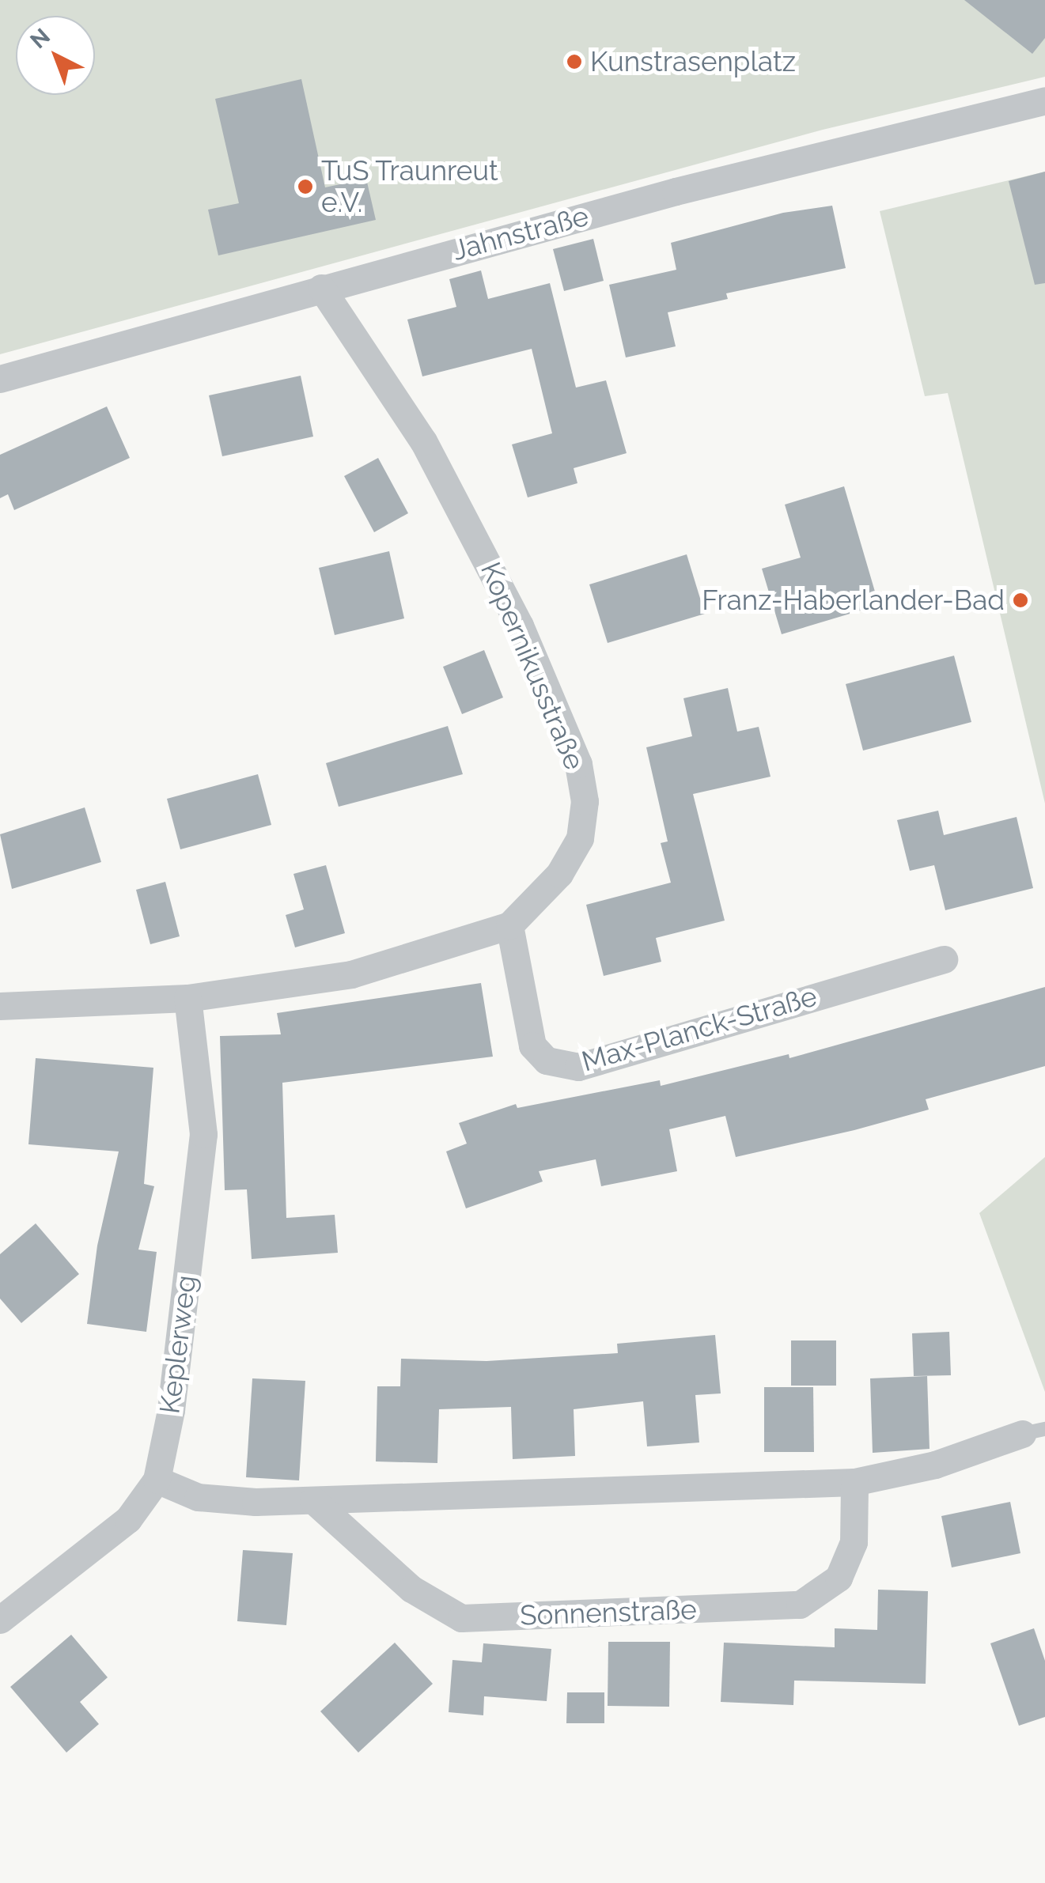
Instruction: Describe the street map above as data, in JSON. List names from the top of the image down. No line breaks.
{"streets":{"street":["Jahnstraße","Kopernikusstraße","Max-Planck-Straße","Keplerweg","Sonnenstraße"]},"crossings":[["Jahnstraße","Kopernikusstraße"],["Kopernikusstraße","Max-Planck-Straße"],["Kopernikusstraße","Keplerweg"]],"places":["Kunstrasenplatz","TuS Traunreut e.V.","Franz-Haberlander-Bad"],"north":"top left"}
